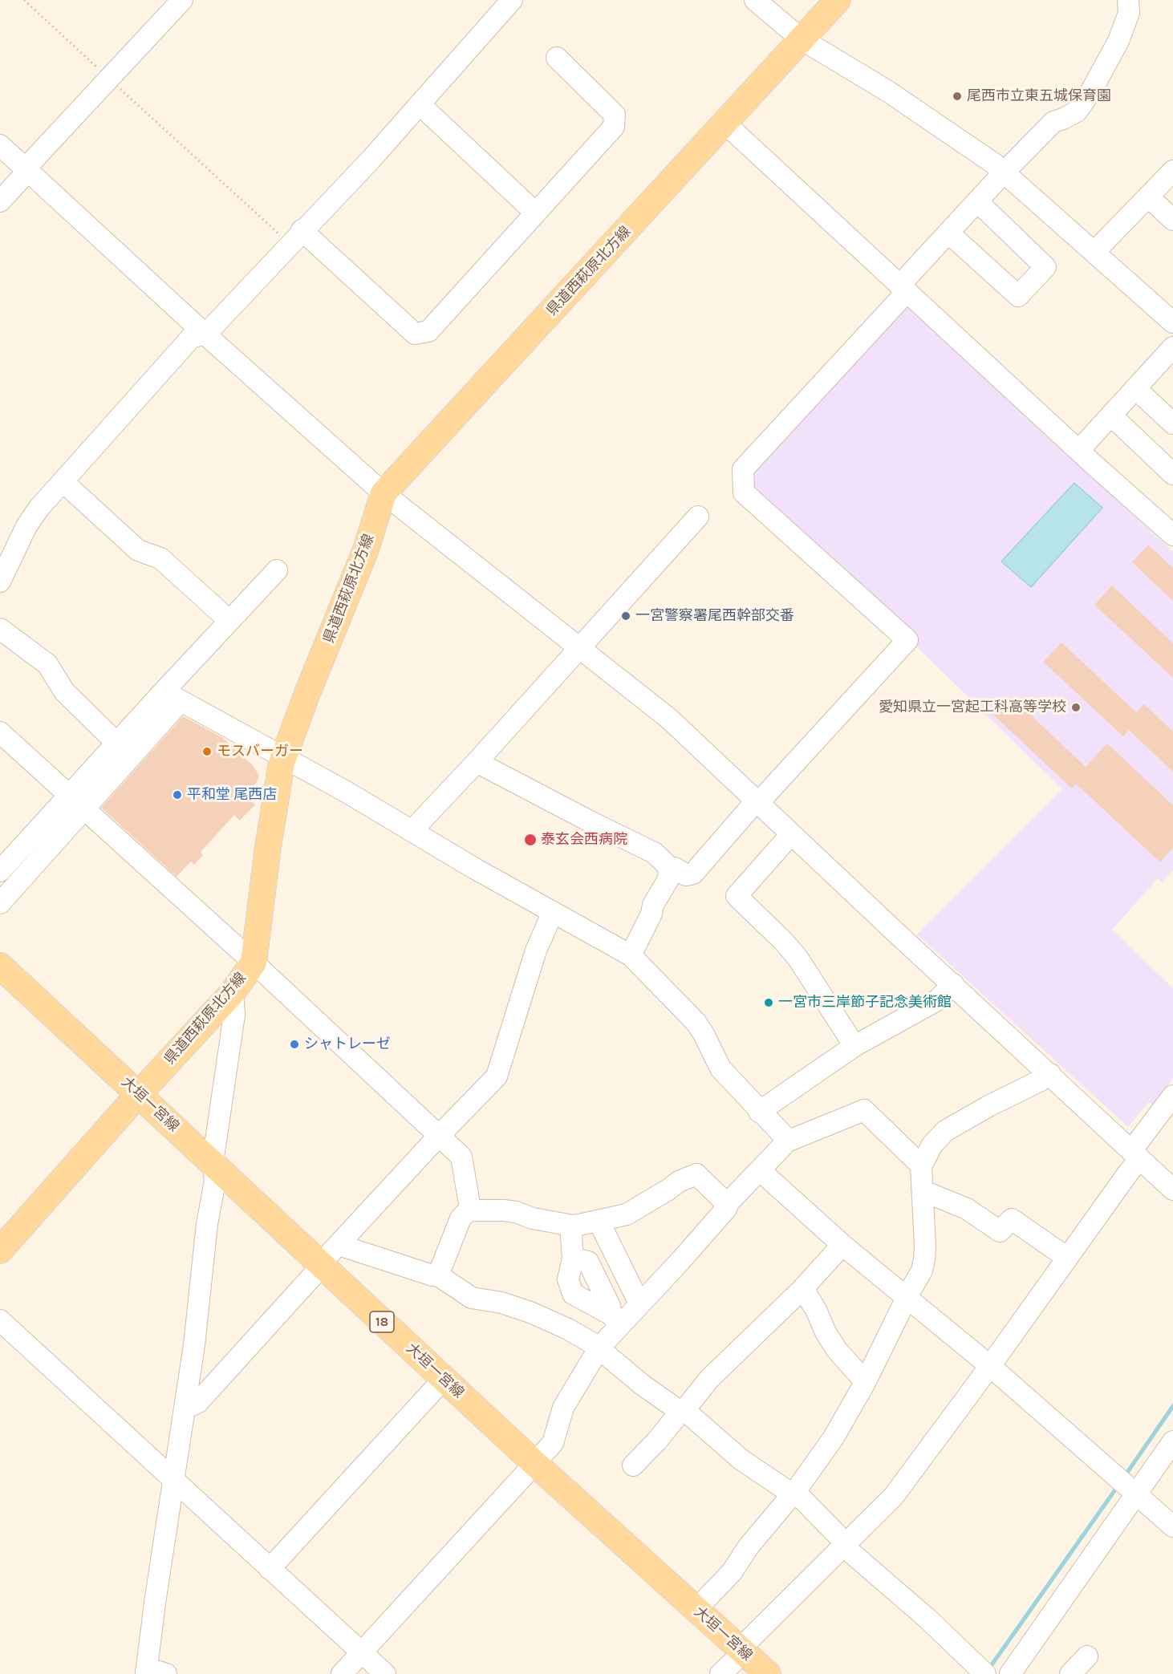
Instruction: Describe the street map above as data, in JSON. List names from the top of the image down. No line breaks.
{"streets":{"main road":["県道西萩原北方線","大垣一宮線","18"]},"crossings":[["県道西萩原北方線","大垣一宮線"]],"places":["尾西市立東五城保育園","一宮警察署尾西幹部交番","愛知県立一宮起工科高等学校","モスバーガー","平和堂 尾西店","泰玄会西病院","一宮市三岸節子記念美術館","シャトレーゼ"]}
